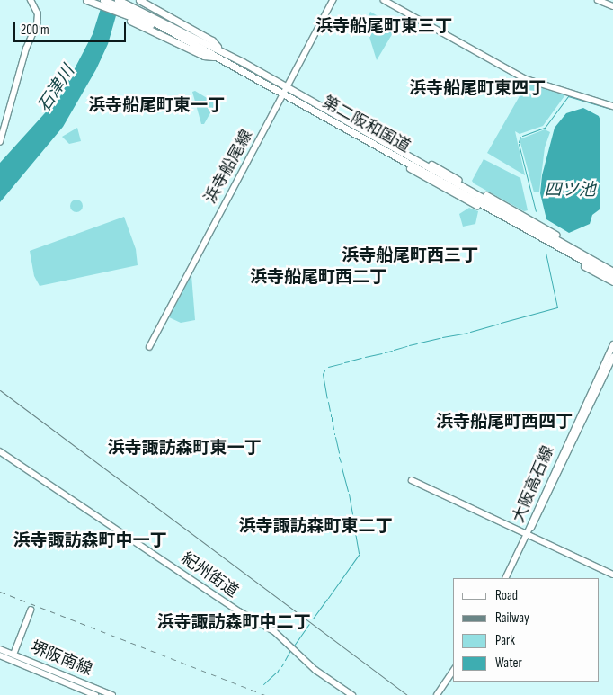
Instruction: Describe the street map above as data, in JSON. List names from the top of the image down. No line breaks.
{"streets":{"highway":["第二阪和国道"],"main road":["大阪高石線"],"street":["浜寺船尾線","紀州街道","堺阪南線"]},"crossings":[["第二阪和国道","浜寺船尾線"]],"districts":["浜寺船尾町東三丁","浜寺船尾町東四丁","浜寺船尾町東一丁","浜寺船尾町西三丁","浜寺船尾町西二丁","浜寺船尾町西四丁","浜寺諏訪森町東一丁","浜寺諏訪森町東二丁","浜寺諏訪森町中一丁","浜寺諏訪森町中二丁"],"water":["石津川","四ツ池"],"legend":["Road","Railway","Park","Water"],"scale_bar":"200 m"}
